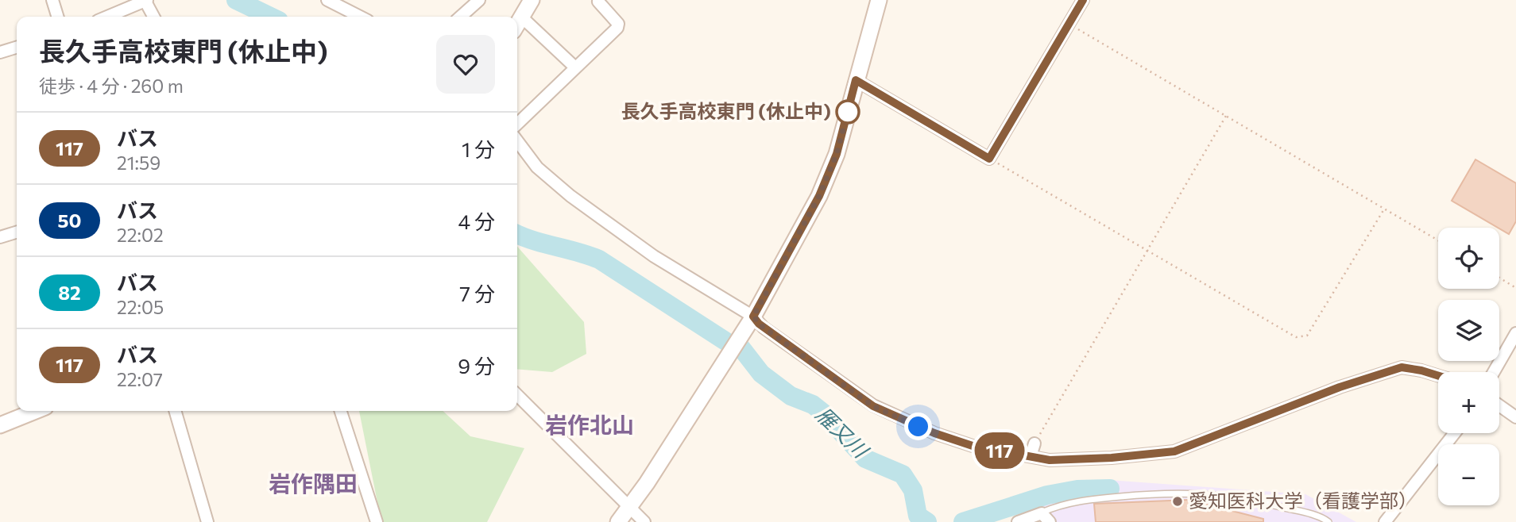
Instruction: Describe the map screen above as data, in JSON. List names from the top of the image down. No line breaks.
{"districts":["岩作北山","岩作隅田"],"water":["雁又川"],"places":["長久手高校東門 (休止中)","愛知医科大学（看護学部）"],"lines":["bus line 117"],"page":{"on_map":"117","heading":["長久手高校東門 (休止中)","徒歩 · 4 分 · 260 m"],"list":[{"mark":"117","name":"バス","note":"21:59","value":"1 分"},{"mark":"50","name":"バス","note":"22:02","value":"4 分"},{"mark":"82","name":"バス","note":"22:05","value":"7 分"},{"mark":"117","name":"バス","note":"22:07","value":"9 分"}],"map_buttons":["+","−"]}}
